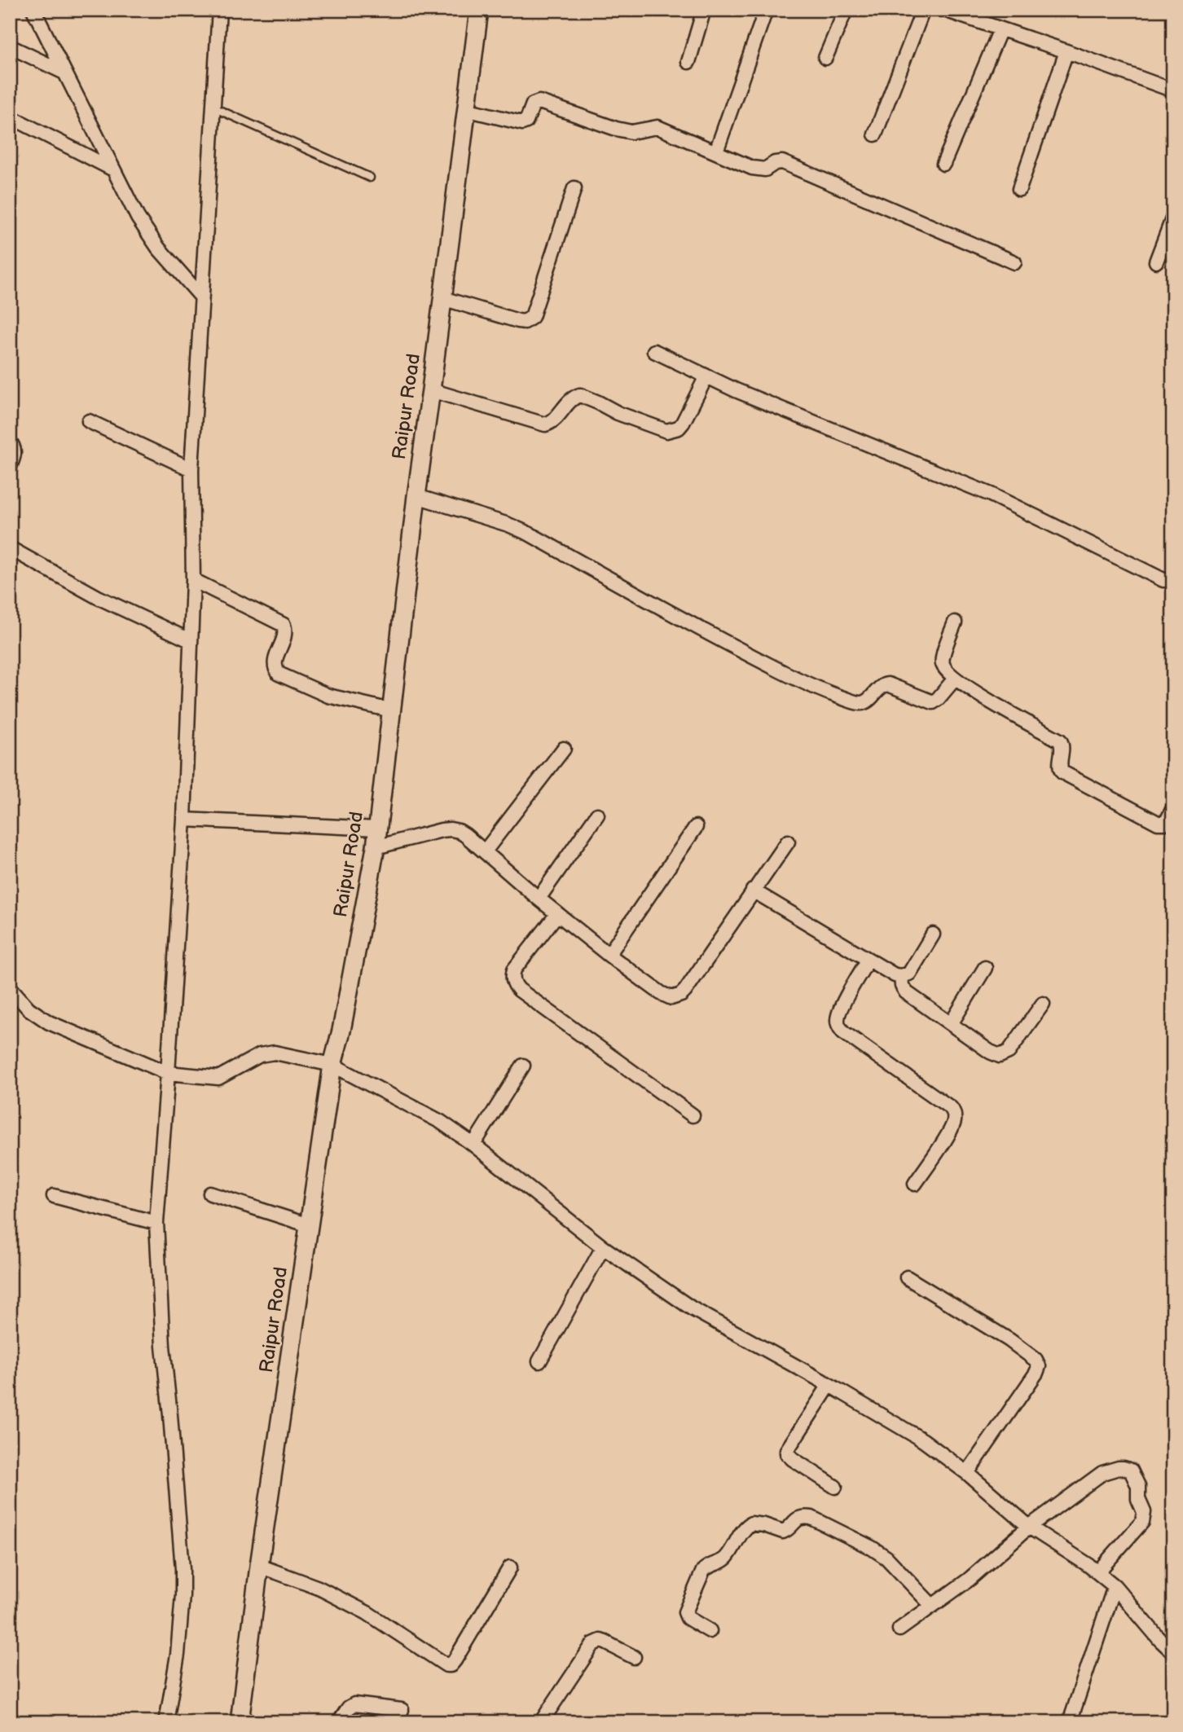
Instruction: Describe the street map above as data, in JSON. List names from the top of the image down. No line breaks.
{"streets":{"main road":["Raipur Road"]}}
